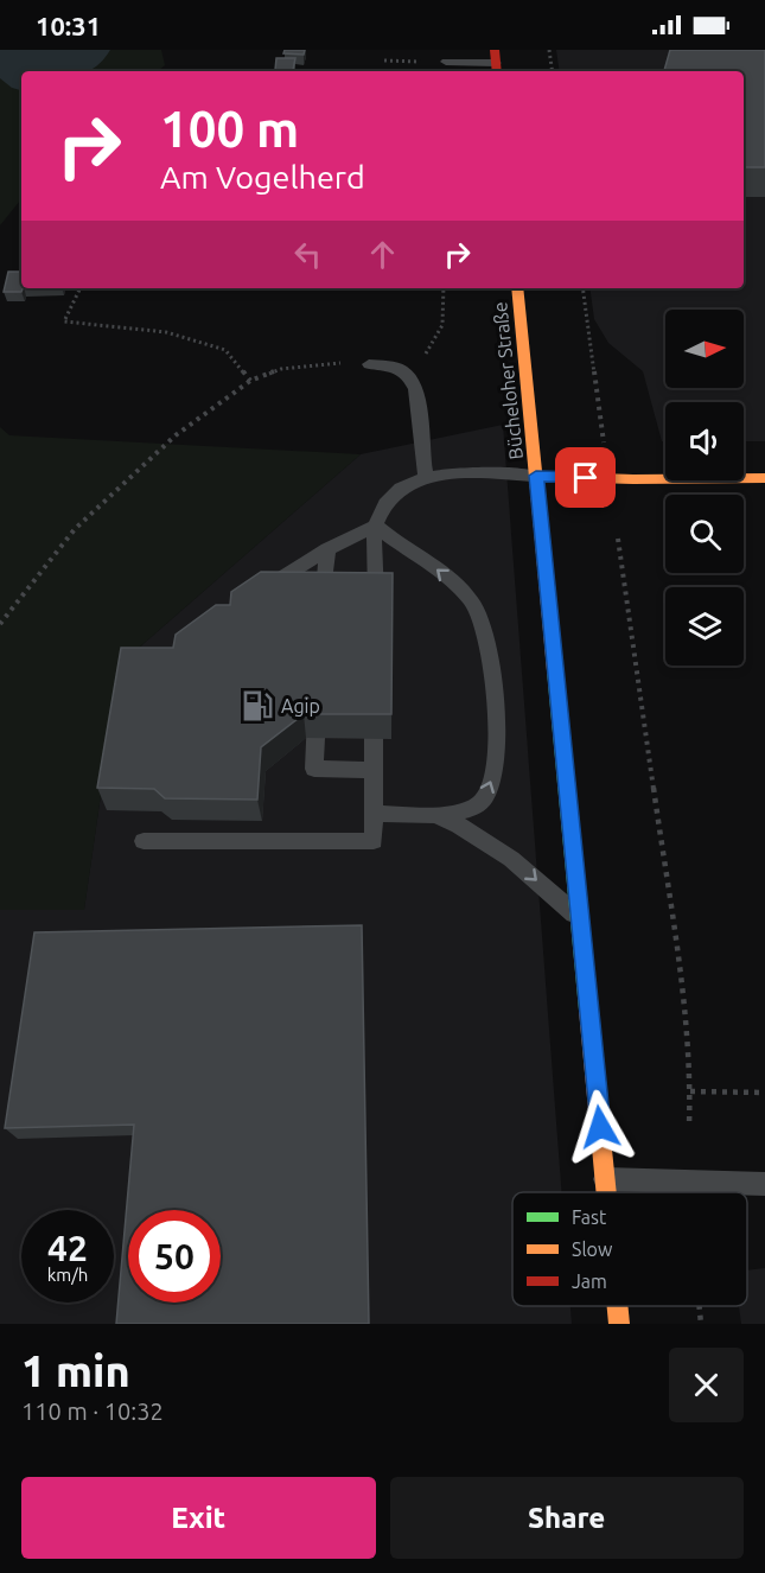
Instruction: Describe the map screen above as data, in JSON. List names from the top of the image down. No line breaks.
{"streets":{"main road":["Bücheloher Straße"]},"places":{"fuel station":["Agip"]},"legend":["Fast","Slow","Jam"],"north":"right","page":{"status":"10:31","turn":["100 m","Am Vogelherd"],"speed":"42 km/h","limit":"50","heading":["1 min","110 m · 10:32"],"buttons":["Exit","Share"]}}
